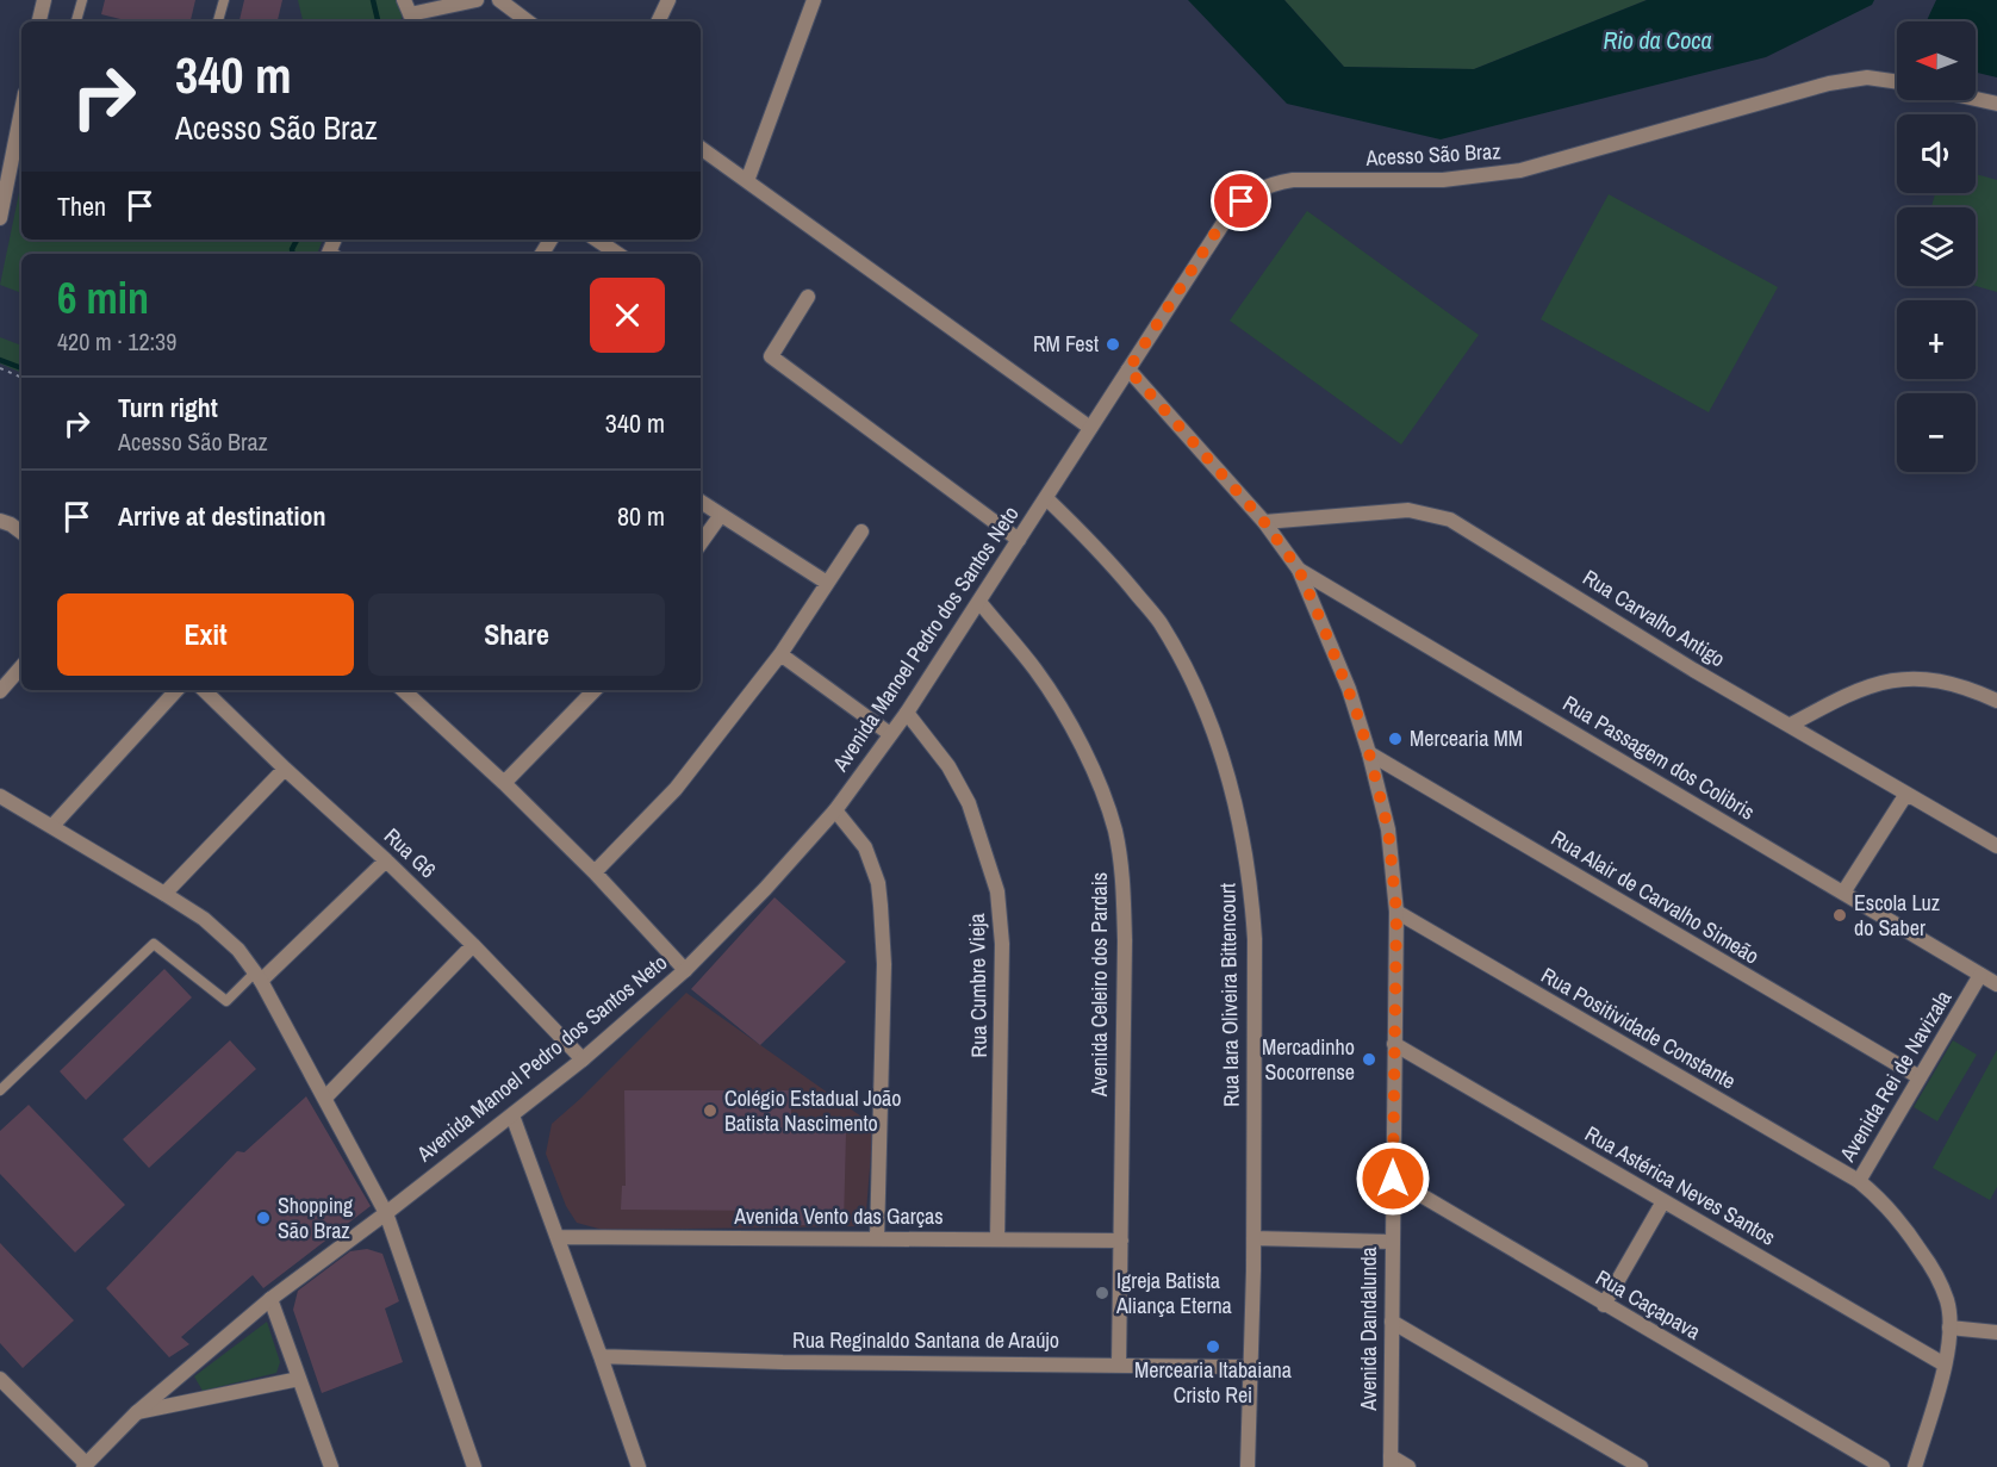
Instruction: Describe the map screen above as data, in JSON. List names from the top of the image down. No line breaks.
{"streets":{"street":["Acesso São Braz","Rua Carvalho Antigo","Avenida Manoel Pedro dos Santos Neto","Rua Passagem dos Colibris","Rua G6","Rua Alair de Carvalho Simeão","Avenida Celeiro dos Pardais","Rua Cumbre Vieja","Rua Iara Oliveira Bittencourt","Rua Positividade Constante","Avenida Rei de Navizala","Rua Astérica Neves Santos","Avenida Vento das Garças","Rua Caçapava","Avenida Dandalunda","Rua Reginaldo Santana de Araújo"]},"crossings":[["Acesso São Braz","Avenida Manoel Pedro dos Santos Neto"],["Acesso São Braz","Avenida Dandalunda"],["Rua Carvalho Antigo","Avenida Dandalunda"],["Avenida Manoel Pedro dos Santos Neto","Rua G6"],["Avenida Manoel Pedro dos Santos Neto","Avenida Celeiro dos Pardais"],["Avenida Manoel Pedro dos Santos Neto","Rua Cumbre Vieja"],["Avenida Manoel Pedro dos Santos Neto","Rua Iara Oliveira Bittencourt"],["Avenida Manoel Pedro dos Santos Neto","Avenida Dandalunda"],["Rua Passagem dos Colibris","Avenida Rei de Navizala"],["Rua Passagem dos Colibris","Avenida Dandalunda"],["Rua Alair de Carvalho Simeão","Avenida Rei de Navizala"],["Rua Alair de Carvalho Simeão","Avenida Dandalunda"],["Avenida Celeiro dos Pardais","Avenida Vento das Garças"],["Avenida Celeiro dos Pardais","Rua Reginaldo Santana de Araújo"],["Rua Cumbre Vieja","Avenida Vento das Garças"],["Rua Iara Oliveira Bittencourt","Rua Reginaldo Santana de Araújo"],["Rua Positividade Constante","Avenida Rei de Navizala"],["Rua Positividade Constante","Avenida Dandalunda"],["Avenida Rei de Navizala","Rua Astérica Neves Santos"],["Rua Astérica Neves Santos","Avenida Dandalunda"],["Rua Caçapava","Avenida Dandalunda"]],"water":["Rio da Coca"],"places":["RM Fest","Mercearia MM","Escola Luz do Saber","Mercadinho Socorrense","Colégio Estadual João Batista Nascimento","Shopping São Braz","Igreja Batista Aliança Eterna","Mercearia Itabaiana Cristo Rei"],"north":"left","page":{"map_buttons":["+","−"],"turn":["340 m","Acesso São Braz"],"then":"Then","heading":["6 min","420 m · 12:39"],"list":[{"name":"Turn right","note":"Acesso São Braz","value":"340 m"},{"name":"Arrive at destination","value":"80 m"}],"buttons":["Exit","Share"]}}
